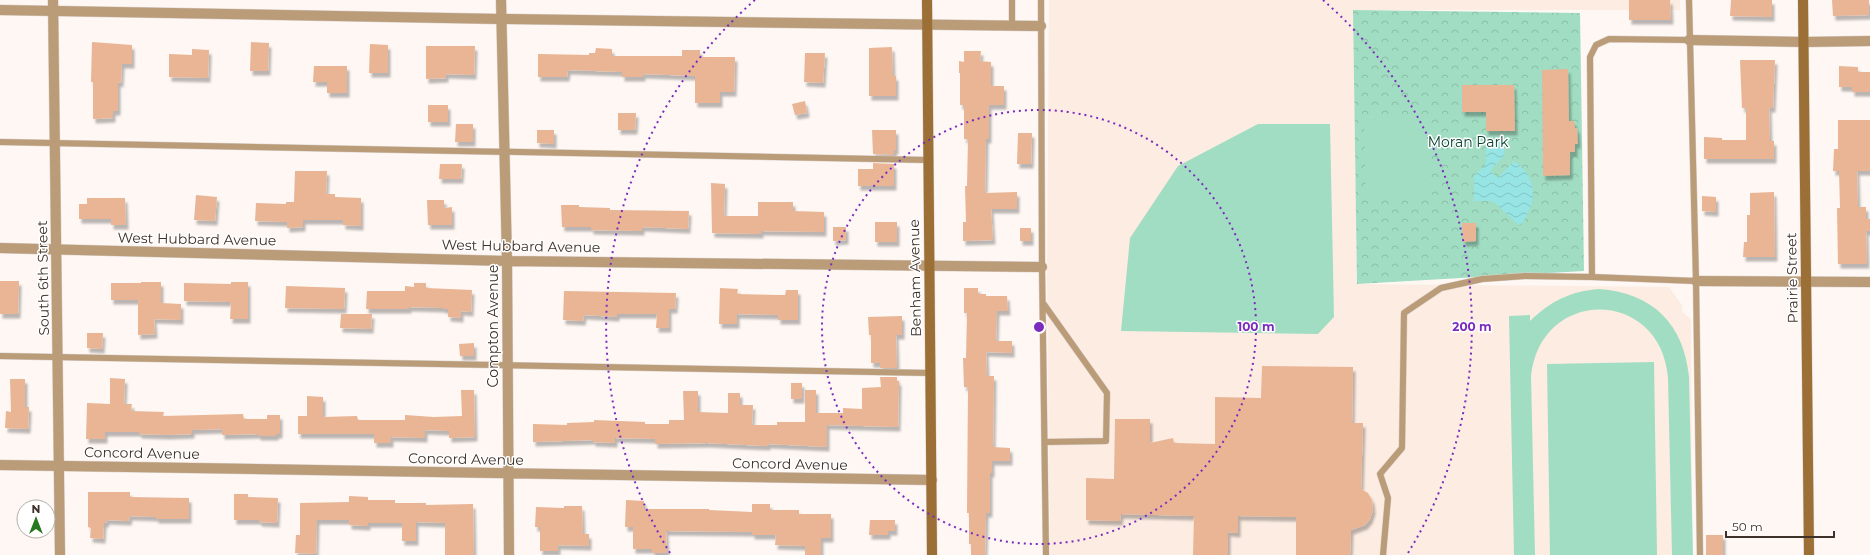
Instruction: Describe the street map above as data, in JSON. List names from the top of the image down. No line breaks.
{"streets":{"main road":["Benham Avenue","Prairie Street"],"street":["West Hubbard Avenue","South 6th Street","Compton Avenue","Concord Avenue"]},"crossings":[["West Hubbard Avenue","South 6th Street"],["West Hubbard Avenue","Benham Avenue"],["West Hubbard Avenue","Compton Avenue"],["South 6th Street","Concord Avenue"],["Benham Avenue","Concord Avenue"],["Compton Avenue","Concord Avenue"]],"parks":["Moran Park"],"scale_bar":"50 m","north":"top","rings":["100 m","200 m"]}
